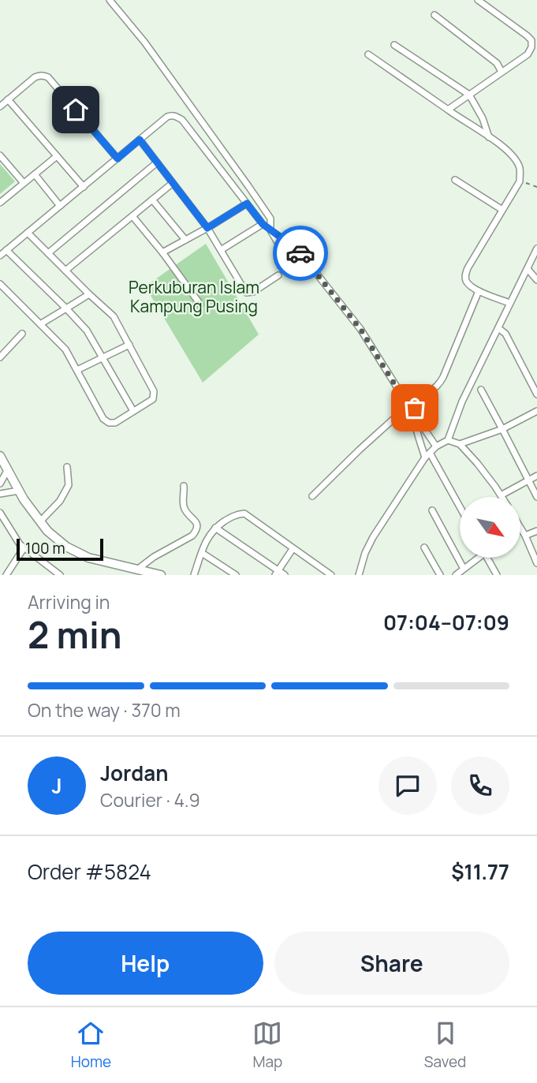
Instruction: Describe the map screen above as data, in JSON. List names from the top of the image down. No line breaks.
{"parks":["Perkuburan Islam Kampung Pusing"],"scale_bar":"100 m","north":"bottom right","page":{"scale":"100 m","heading":["2 min","Arriving in","07:04–07:09"],"panel":["Jordan","Courier · 4.9","Order #5824","$11.77"],"bar":"On the way · 370 m","round":"J","buttons":["Help","Share"],"tabs":["Home","Map","Saved"]}}
